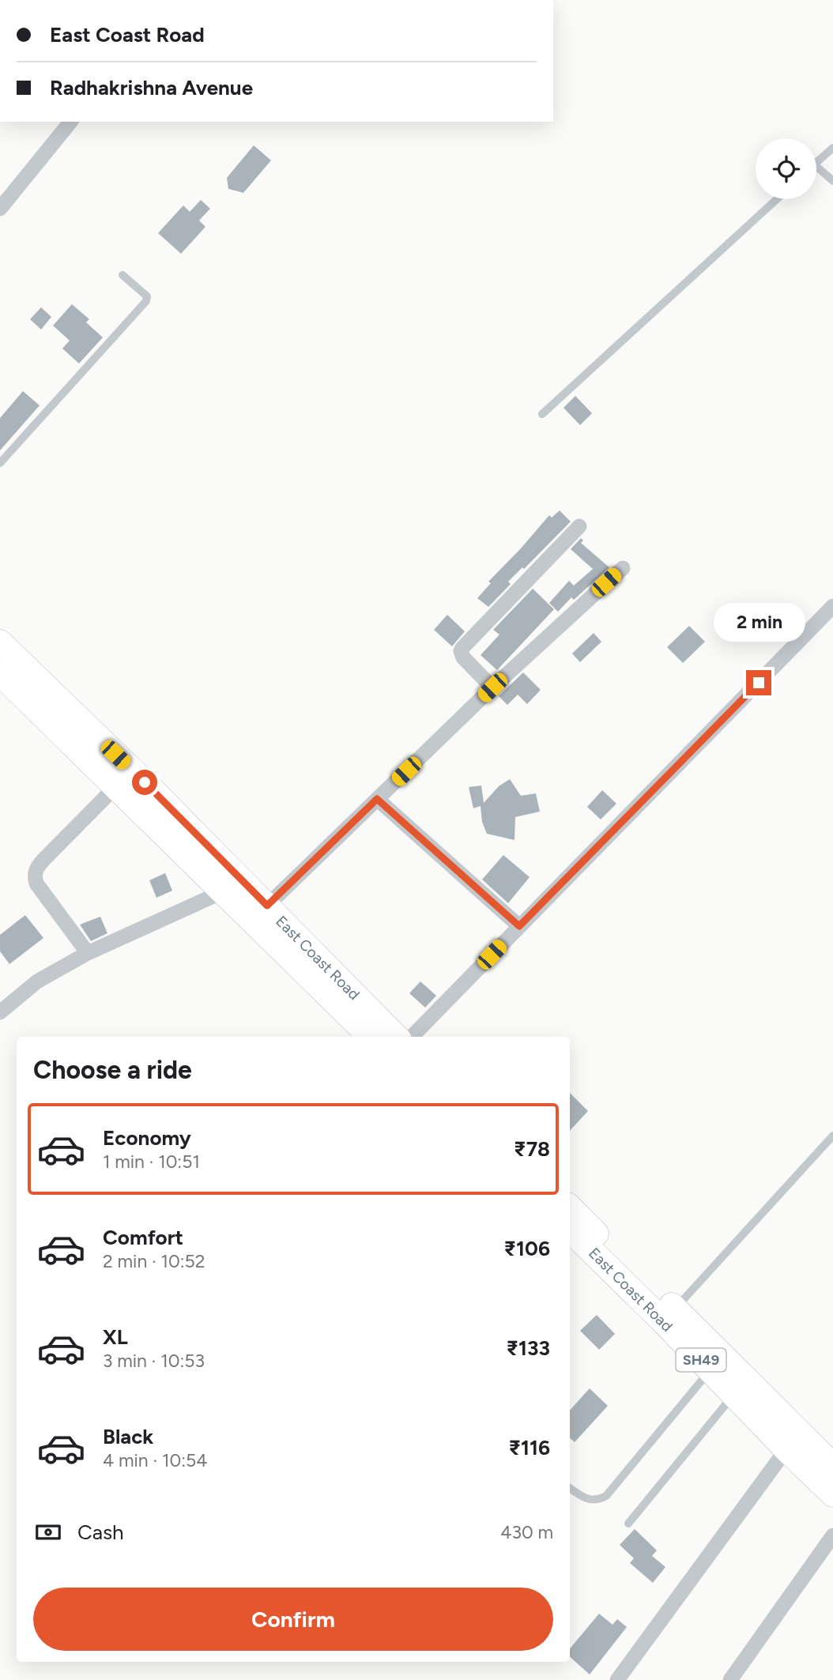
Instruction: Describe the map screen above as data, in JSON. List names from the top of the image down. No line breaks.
{"streets":{"main road":["East Coast Road","SH49"]},"page":{"banner":["East Coast Road","Radhakrishna Avenue"],"bubble":"2 min","heading":"Choose a ride","list":[{"name":"Economy","note":"1 min · 10:51","value":"₹78"},{"name":"Comfort","note":"2 min · 10:52","value":"₹106"},{"name":"XL","note":"3 min · 10:53","value":"₹133"},{"name":"Black","note":"4 min · 10:54","value":"₹116"}],"pay":["Cash","430 m"],"buttons":"Confirm"}}
